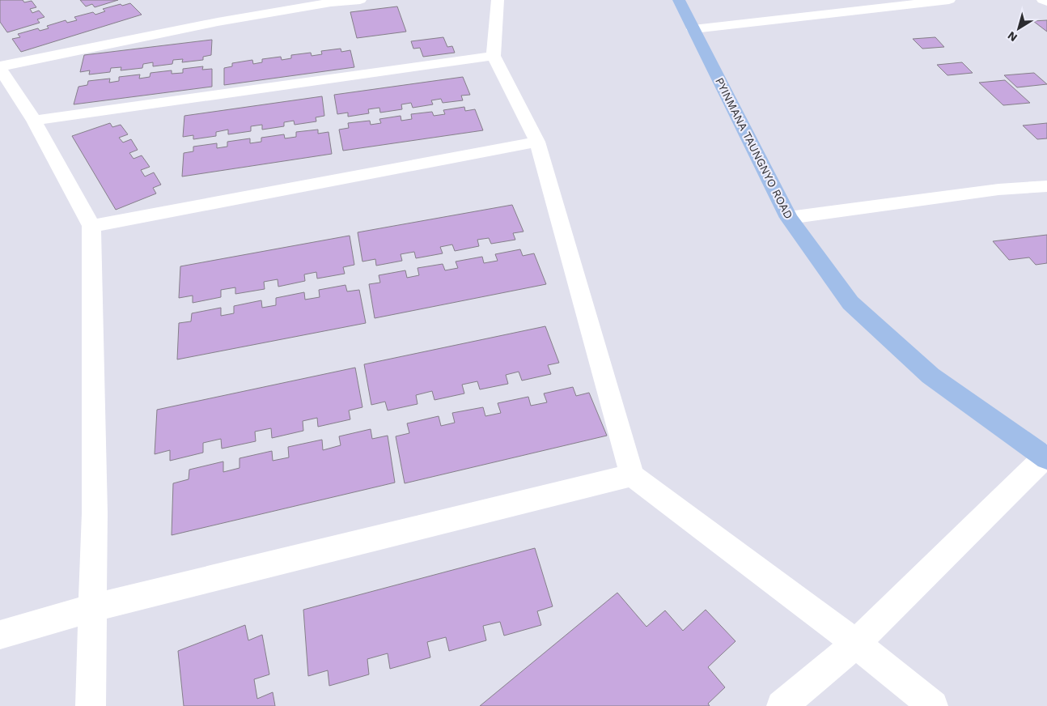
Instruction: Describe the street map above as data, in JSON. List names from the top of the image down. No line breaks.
{"streets":{"main road":["PYINMANA TAUNGNYO ROAD"]},"north":"bottom left"}
